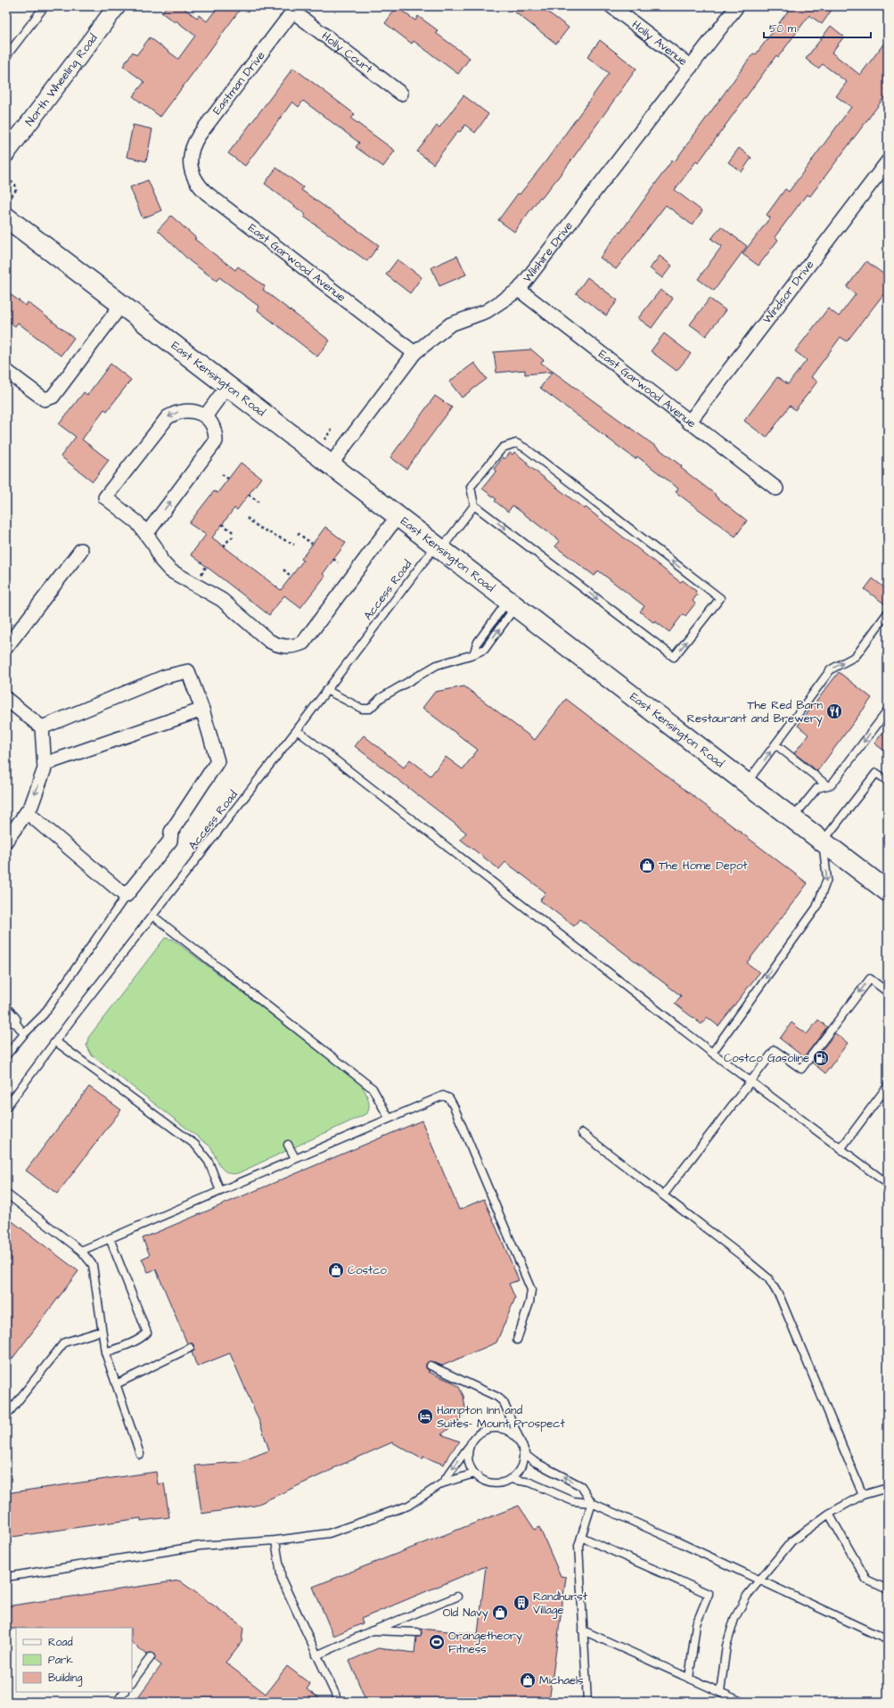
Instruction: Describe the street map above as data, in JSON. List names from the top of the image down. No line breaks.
{"streets":{"main road":["East Kensington Road"],"street":["Holly Avenue","Holly Court","North Wheeling Road","Eastman Drive","Wilshire Drive","East Garwood Avenue","Windsor Drive"],"lane":["Access Road"]},"crossings":[["Holly Avenue","Wilshire Drive"],["Holly Court","Eastman Drive"],["Eastman Drive","East Garwood Avenue"],["Wilshire Drive","East Garwood Avenue"],["Wilshire Drive","East Kensington Road"],["East Garwood Avenue","Windsor Drive"],["East Kensington Road","Access Road"]],"places":{"restaurant":["The Red Barn Restaurant and Brewery"],"shop":["The Home Depot","Costco","Old Navy","Michaels"],"fuel station":["Costco Gasoline"],"hotel":["Hampton Inn and Suites- Mount Prospect"],"building":["Randhurst Village"],"sports":["Orangetheory Fitness"]},"legend":["Road","Park","Building"],"scale_bar":"50 m"}
